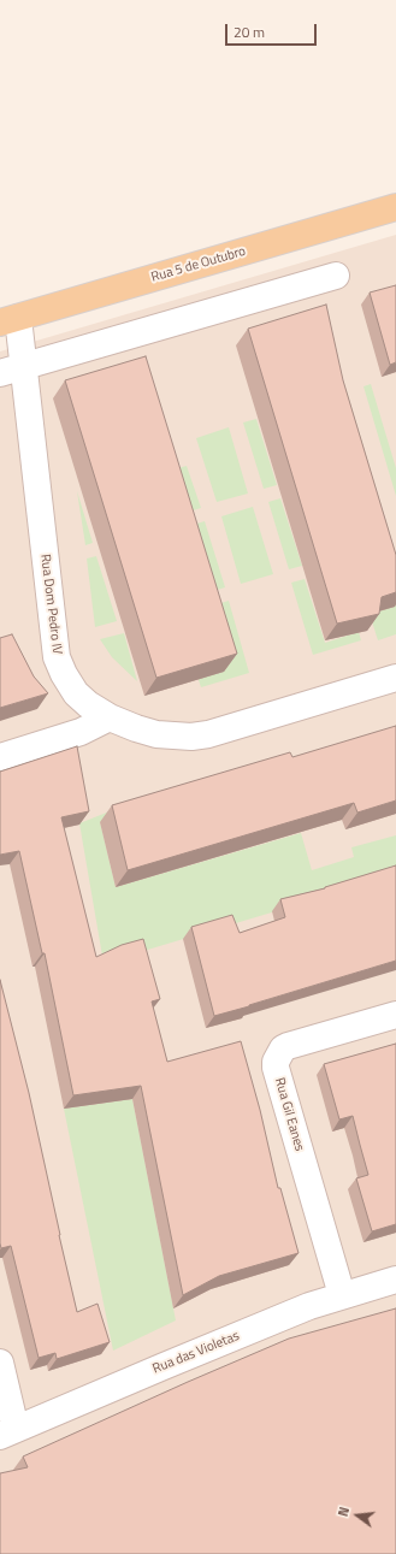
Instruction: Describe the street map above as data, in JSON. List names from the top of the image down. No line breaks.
{"streets":{"main road":["Rua 5 de Outubro"],"street":["Rua Dom Pedro IV","Rua Gil Eanes","Rua das Violetas"]},"crossings":[["Rua 5 de Outubro","Rua Dom Pedro IV"],["Rua Gil Eanes","Rua das Violetas"]],"scale_bar":"20 m","north":"left"}
